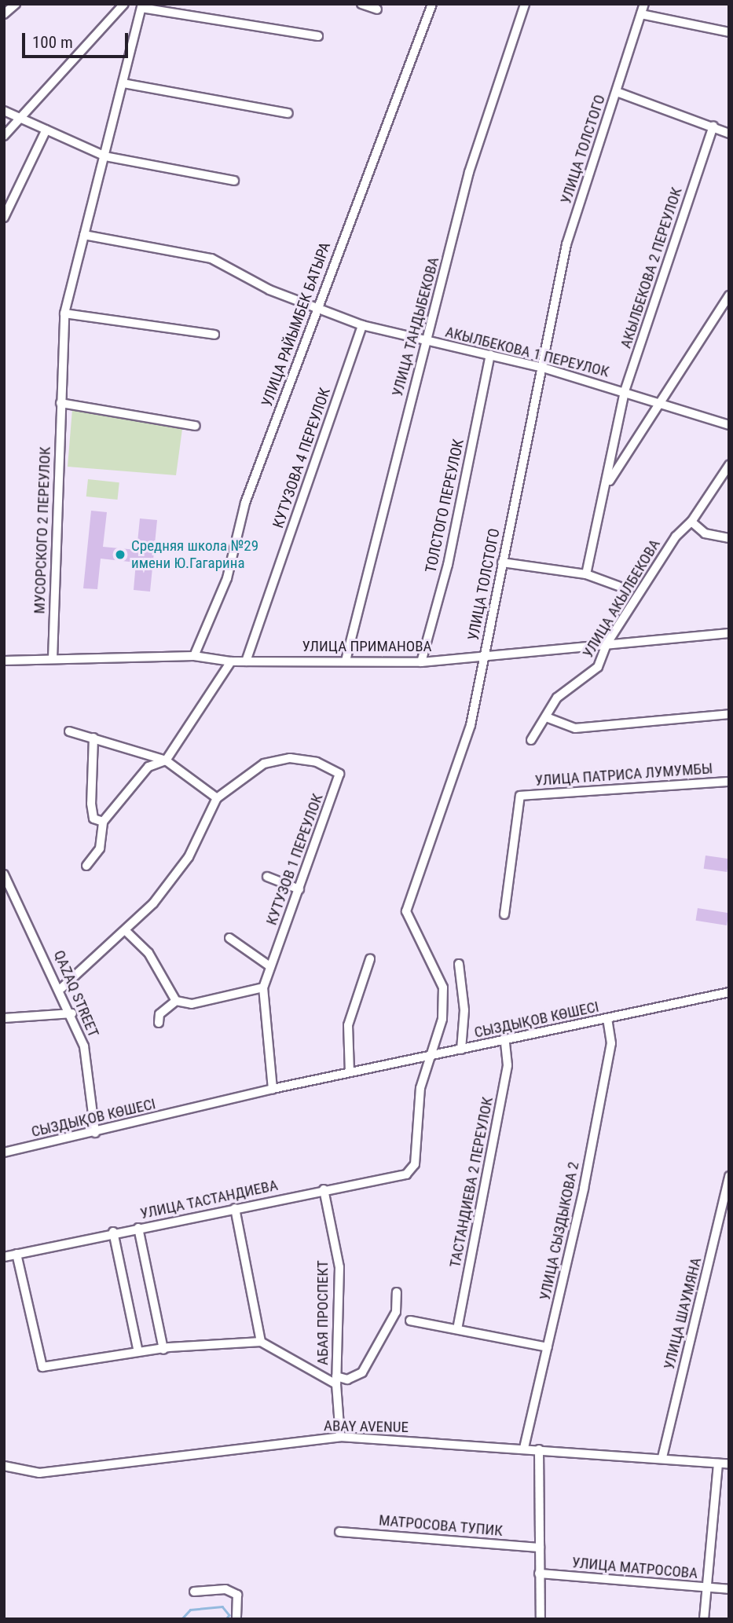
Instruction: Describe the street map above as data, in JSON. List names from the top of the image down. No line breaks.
{"streets":{"street":["УЛИЦА ТОЛСТОГО","АКЫЛБЕКОВА 2 ПЕРЕУЛОК","УЛИЦА РАЙЫМБЕК БАТЫРА","УЛИЦА ТАНДЫБЕКОВА","АКЫЛБЕКОВА 1 ПЕРЕУЛОК","КУТУЗОВА 4 ПЕРЕУЛОК","ТОЛСТОГО ПЕРЕУЛОК","МУСОРСКОГО 2 ПЕРЕУЛОК","УЛИЦА АКЫЛБЕКОВА","УЛИЦА ПРИМАНОВА","УЛИЦА ПАТРИСА ЛУМУМБЫ","КУТУЗОВ 1 ПЕРЕУЛОК","QAZAQ STREET","СЫЗДЫҚОВ КӨШЕСІ","ТАСТАНДИЕВА 2 ПЕРЕУЛОК","УЛИЦА ТАСТАНДИЕВА","УЛИЦА СЫЗДЫКОВА 2","АБАЯ ПРОСПЕКТ","УЛИЦА ШАУМЯНА","ABAY AVENUE","МАТРОСОВА ТУПИК","УЛИЦА МАТРОСОВА"]},"crossings":[["УЛИЦА ТОЛСТОГО","АКЫЛБЕКОВА 1 ПЕРЕУЛОК"],["УЛИЦА ТОЛСТОГО","УЛИЦА ПРИМАНОВА"],["УЛИЦА ТОЛСТОГО","СЫЗДЫҚОВ КӨШЕСІ"],["УЛИЦА ТОЛСТОГО","УЛИЦА ТАСТАНДИЕВА"],["АКЫЛБЕКОВА 2 ПЕРЕУЛОК","АКЫЛБЕКОВА 1 ПЕРЕУЛОК"],["УЛИЦА РАЙЫМБЕК БАТЫРА","АКЫЛБЕКОВА 1 ПЕРЕУЛОК"],["УЛИЦА РАЙЫМБЕК БАТЫРА","УЛИЦА ПРИМАНОВА"],["УЛИЦА ТАНДЫБЕКОВА","АКЫЛБЕКОВА 1 ПЕРЕУЛОК"],["УЛИЦА ТАНДЫБЕКОВА","УЛИЦА ПРИМАНОВА"],["АКЫЛБЕКОВА 1 ПЕРЕУЛОК","КУТУЗОВА 4 ПЕРЕУЛОК"],["АКЫЛБЕКОВА 1 ПЕРЕУЛОК","ТОЛСТОГО ПЕРЕУЛОК"],["КУТУЗОВА 4 ПЕРЕУЛОК","УЛИЦА ПРИМАНОВА"],["ТОЛСТОГО ПЕРЕУЛОК","УЛИЦА ПРИМАНОВА"],["МУСОРСКОГО 2 ПЕРЕУЛОК","УЛИЦА ПРИМАНОВА"],["УЛИЦА АКЫЛБЕКОВА","УЛИЦА ПРИМАНОВА"],["КУТУЗОВ 1 ПЕРЕУЛОК","QAZAQ STREET"],["КУТУЗОВ 1 ПЕРЕУЛОК","СЫЗДЫҚОВ КӨШЕСІ"],["QAZAQ STREET","СЫЗДЫҚОВ КӨШЕСІ"],["СЫЗДЫҚОВ КӨШЕСІ","ТАСТАНДИЕВА 2 ПЕРЕУЛОК"],["СЫЗДЫҚОВ КӨШЕСІ","УЛИЦА СЫЗДЫКОВА 2"],["УЛИЦА ТАСТАНДИЕВА","АБАЯ ПРОСПЕКТ"],["УЛИЦА СЫЗДЫКОВА 2","ABAY AVENUE"],["АБАЯ ПРОСПЕКТ","ABAY AVENUE"],["УЛИЦА ШАУМЯНА","ABAY AVENUE"]],"places":["Средняя школа №29 имени Ю.Гагарина"],"scale_bar":"100 m"}
